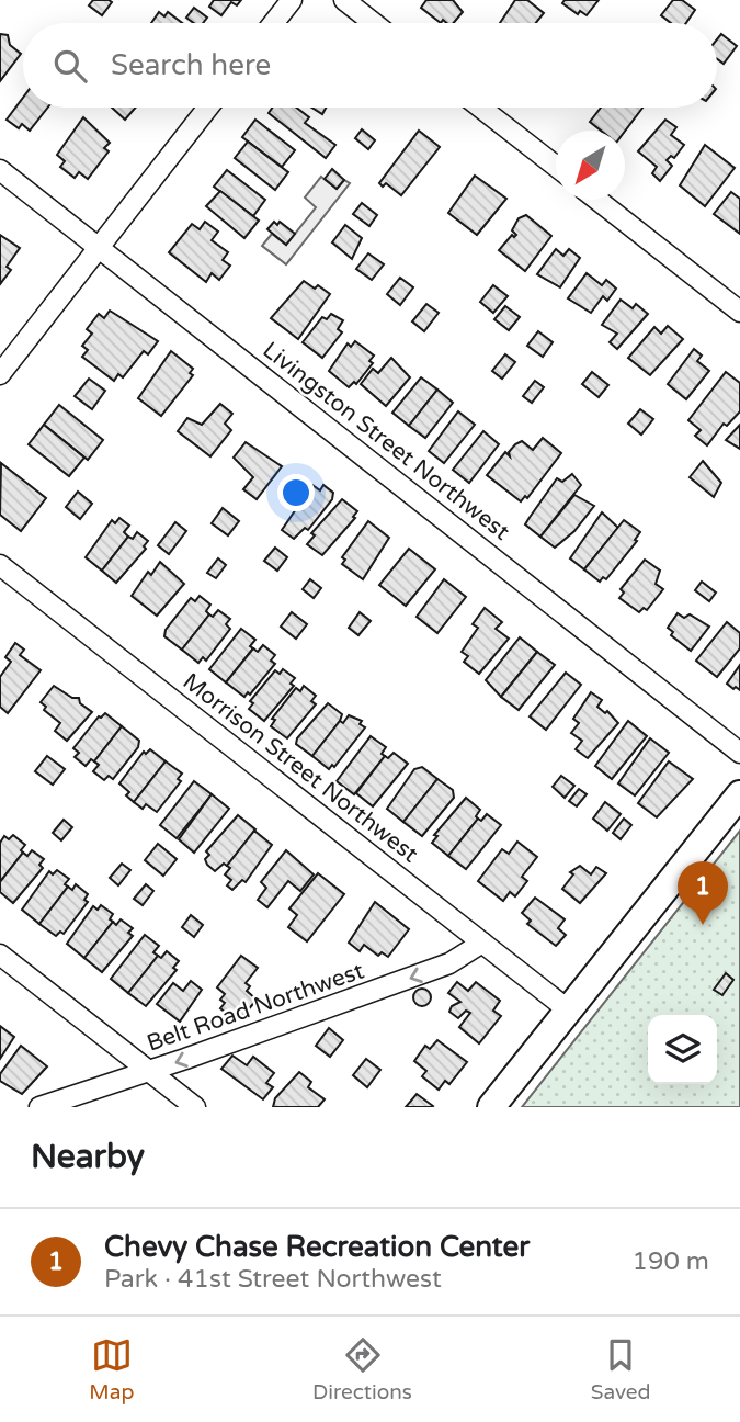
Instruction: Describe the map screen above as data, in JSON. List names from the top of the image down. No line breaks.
{"streets":{"street":["Livingston Street Northwest","Morrison Street Northwest","Belt Road Northwest"]},"crossings":[["Morrison Street Northwest","Belt Road Northwest"]],"one_way":["Belt Road Northwest"],"north":"bottom left","page":{"search":"Search here","pins":"1","heading":"Nearby","list":[{"mark":"1","name":"Chevy Chase Recreation Center","note":"Park · 41st Street Northwest","value":"190 m"}],"nav":["Map","Directions","Saved"]}}
